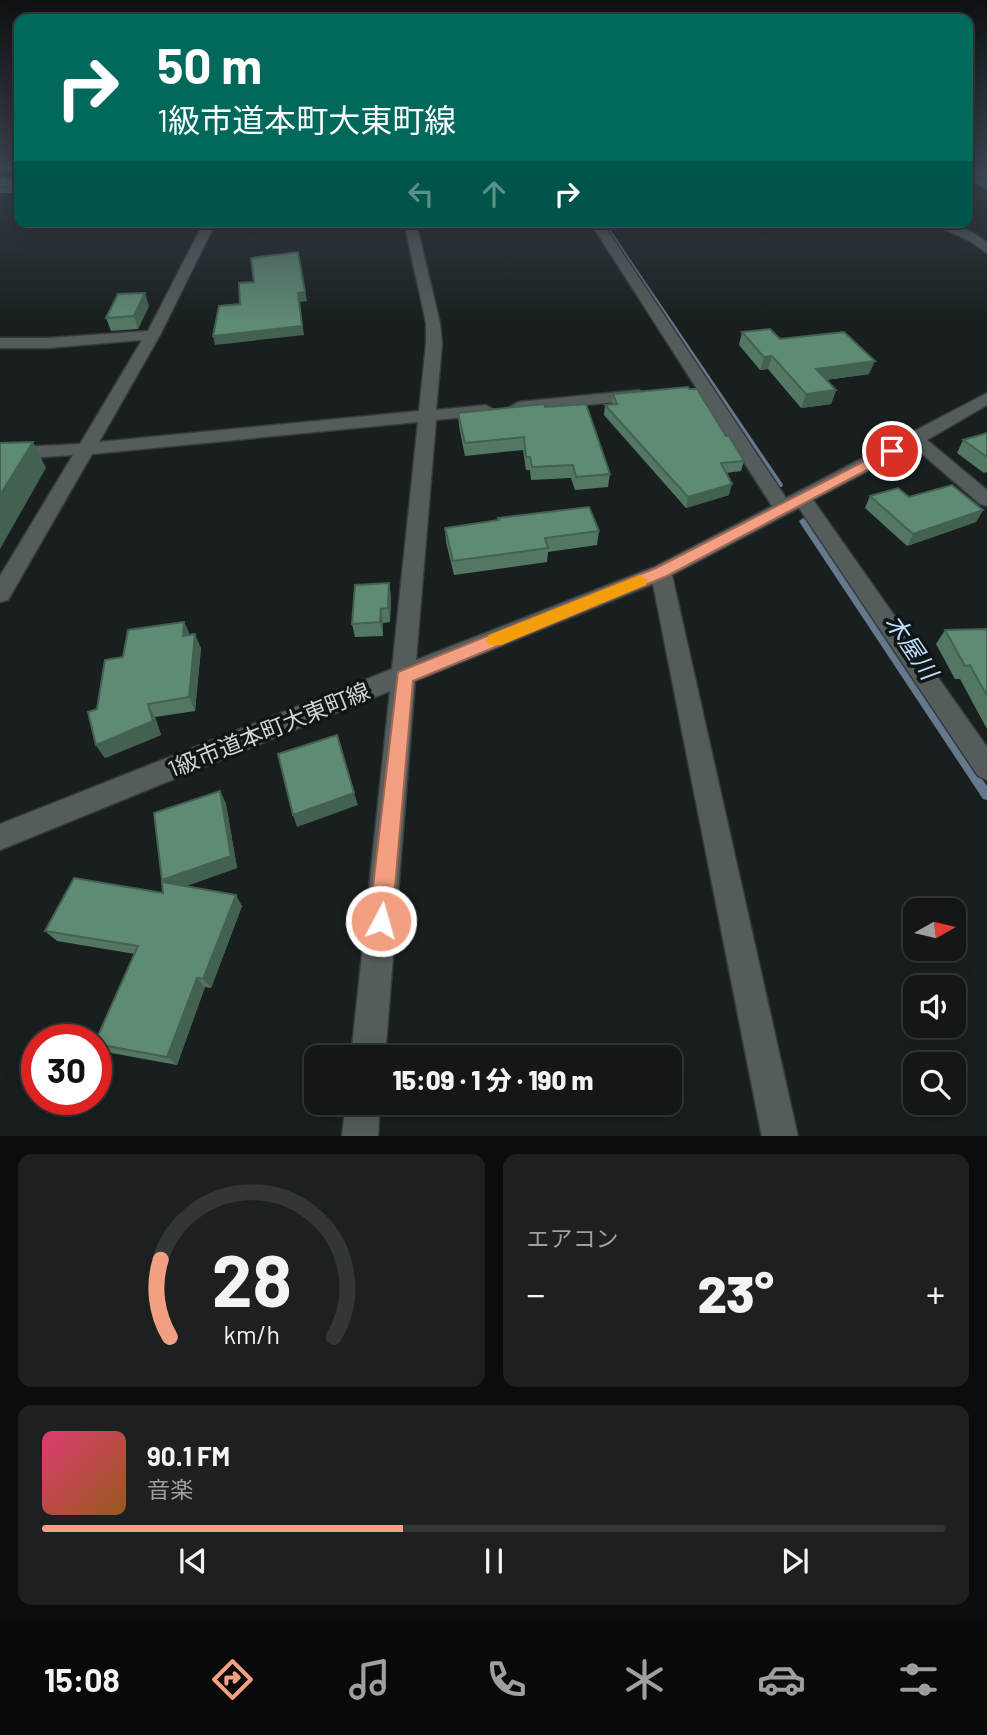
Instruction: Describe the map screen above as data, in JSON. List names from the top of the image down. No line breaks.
{"streets":{"street":["1級市道本町大東町線"]},"water":["木屋川"],"north":"right","page":{"turn":["50 m","1級市道本町大東町線"],"limit":"30","trip":"15:09 · 1 分 · 190 m","tile":"エアコン","heat":["−","23°","+"],"song":["90.1 FM","音楽"],"tabs":"15:08","gauge":["28","km/h"]}}
